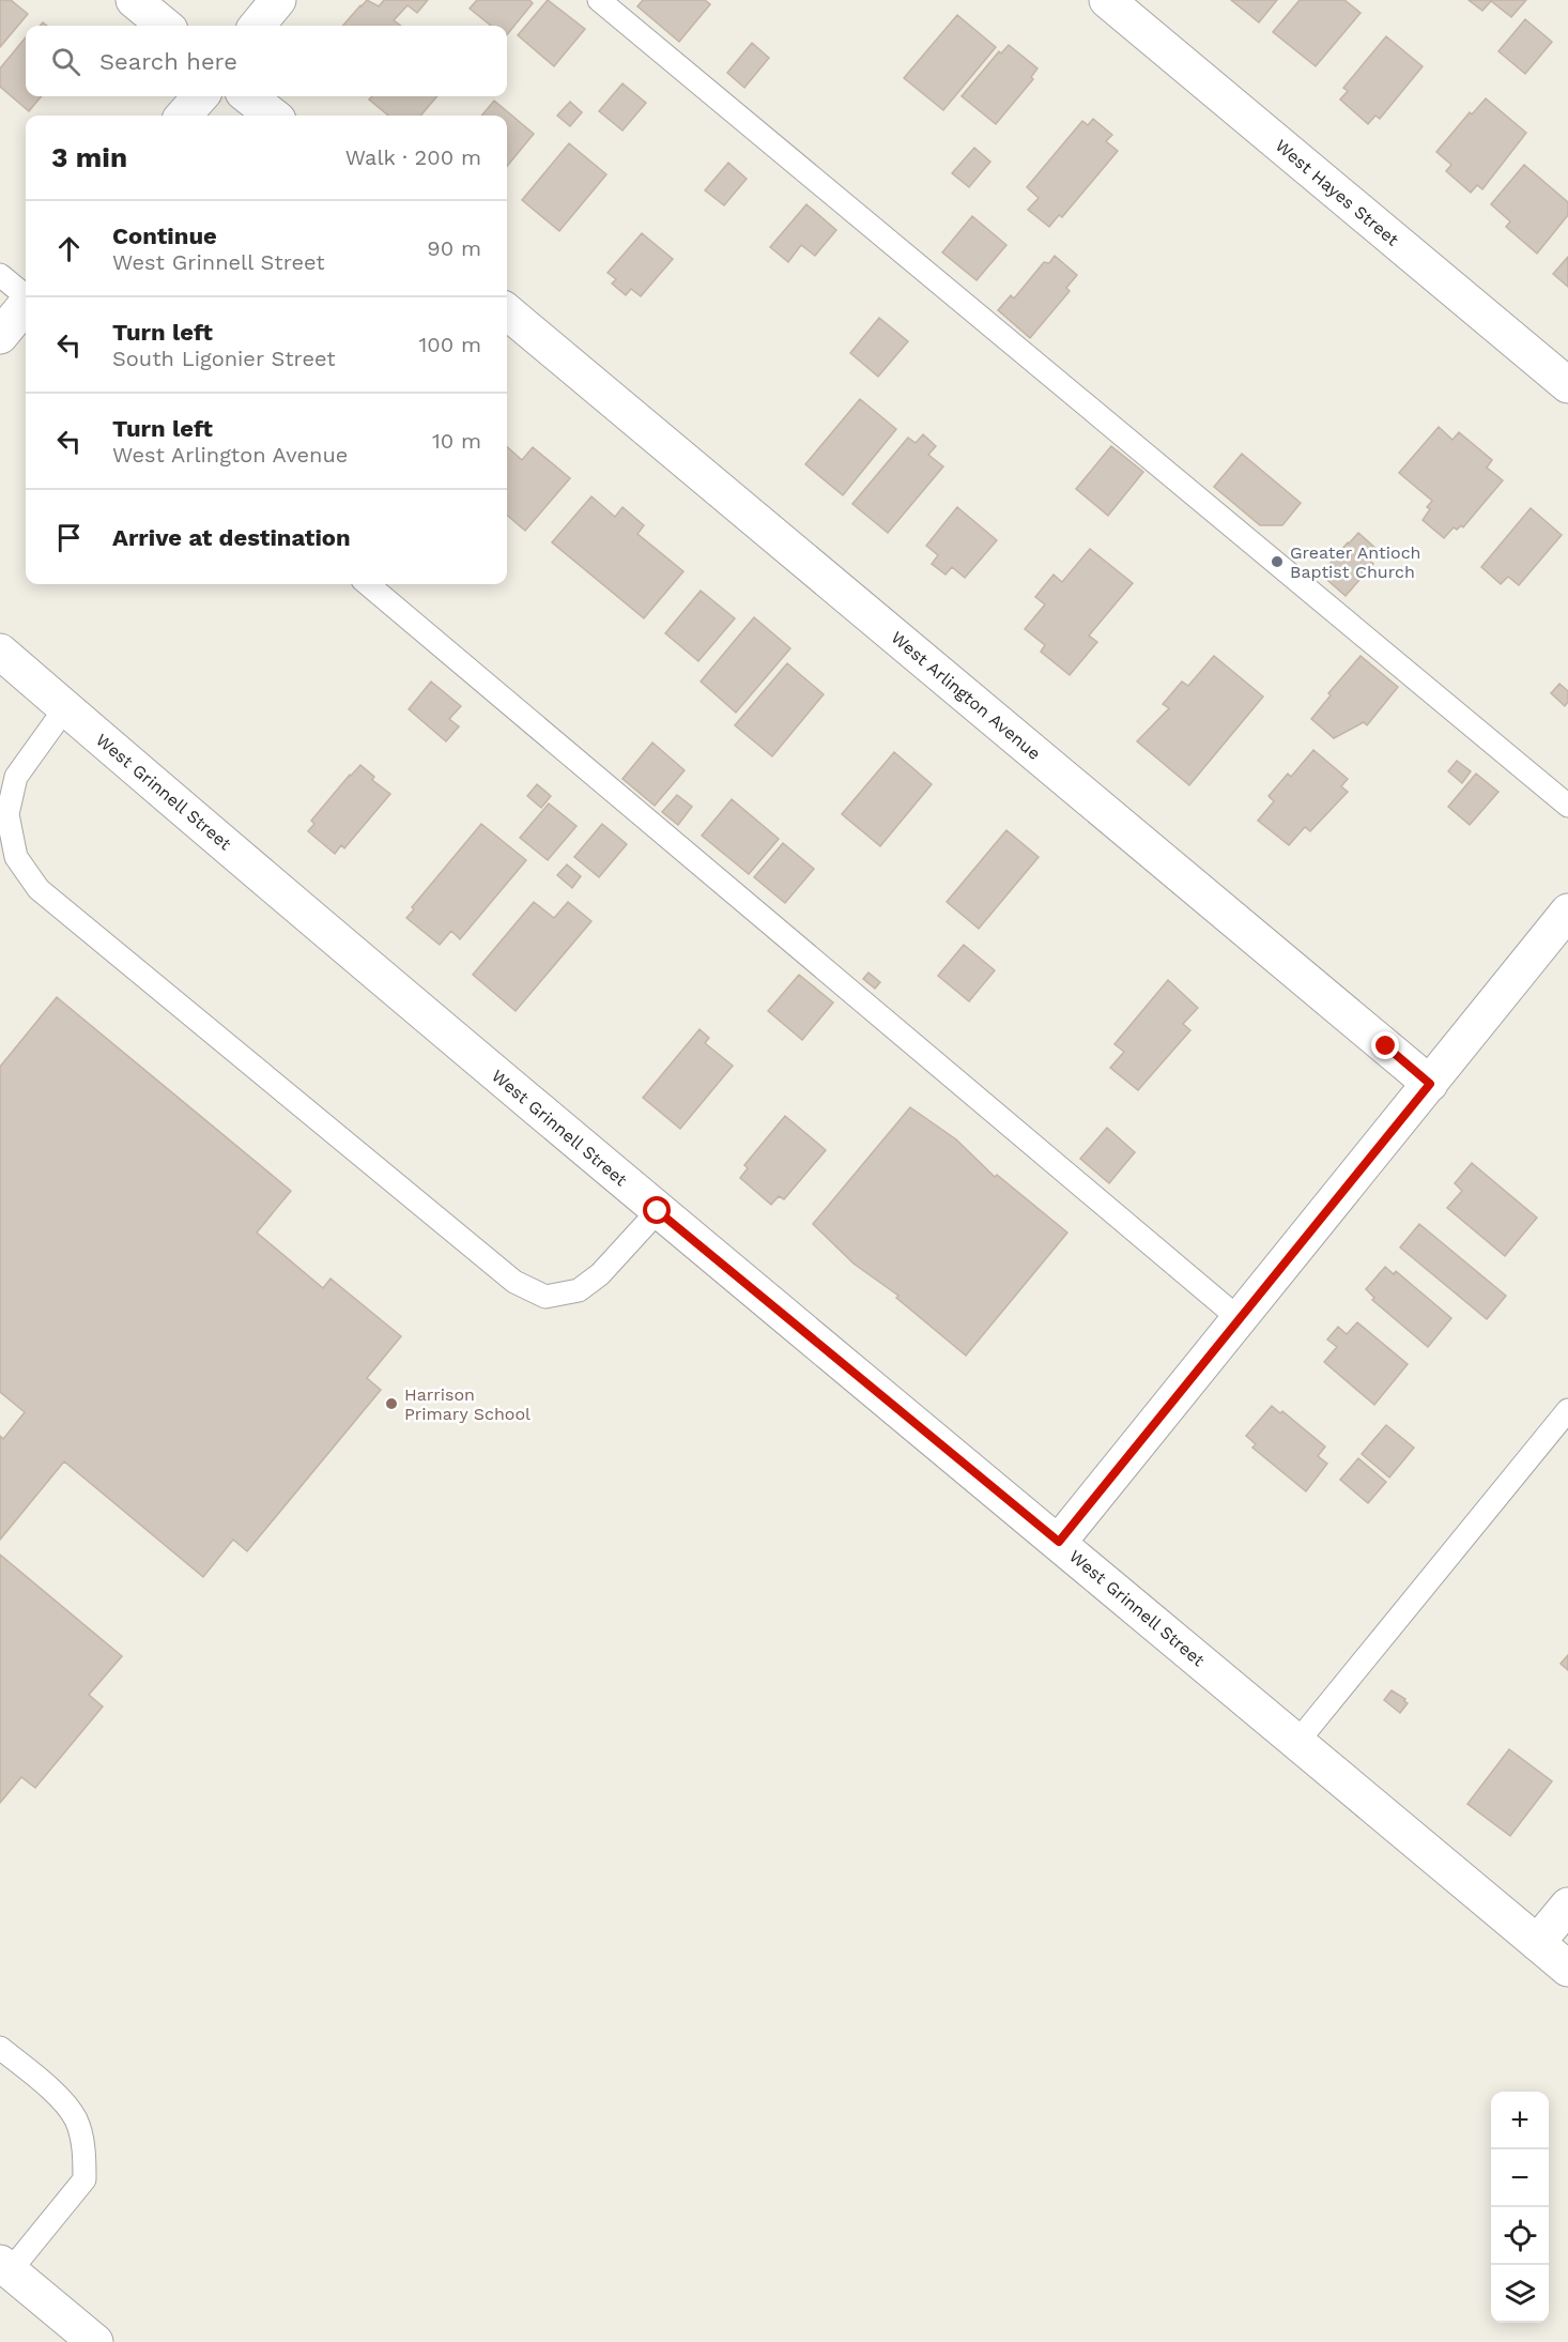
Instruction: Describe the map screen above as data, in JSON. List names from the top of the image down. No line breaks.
{"streets":{"street":["West Hayes Street","West Arlington Avenue","West Grinnell Street"]},"places":["Greater Antioch Baptist Church","Harrison Primary School"],"page":{"search":"Search here","heading":["3 min","Walk · 200 m"],"list":[["Continue","West Grinnell Street","90 m"],["Turn left","South Ligonier Street","100 m"],["Turn left","West Arlington Avenue","10 m"],"Arrive at destination"],"map_buttons":["+","−"]}}
